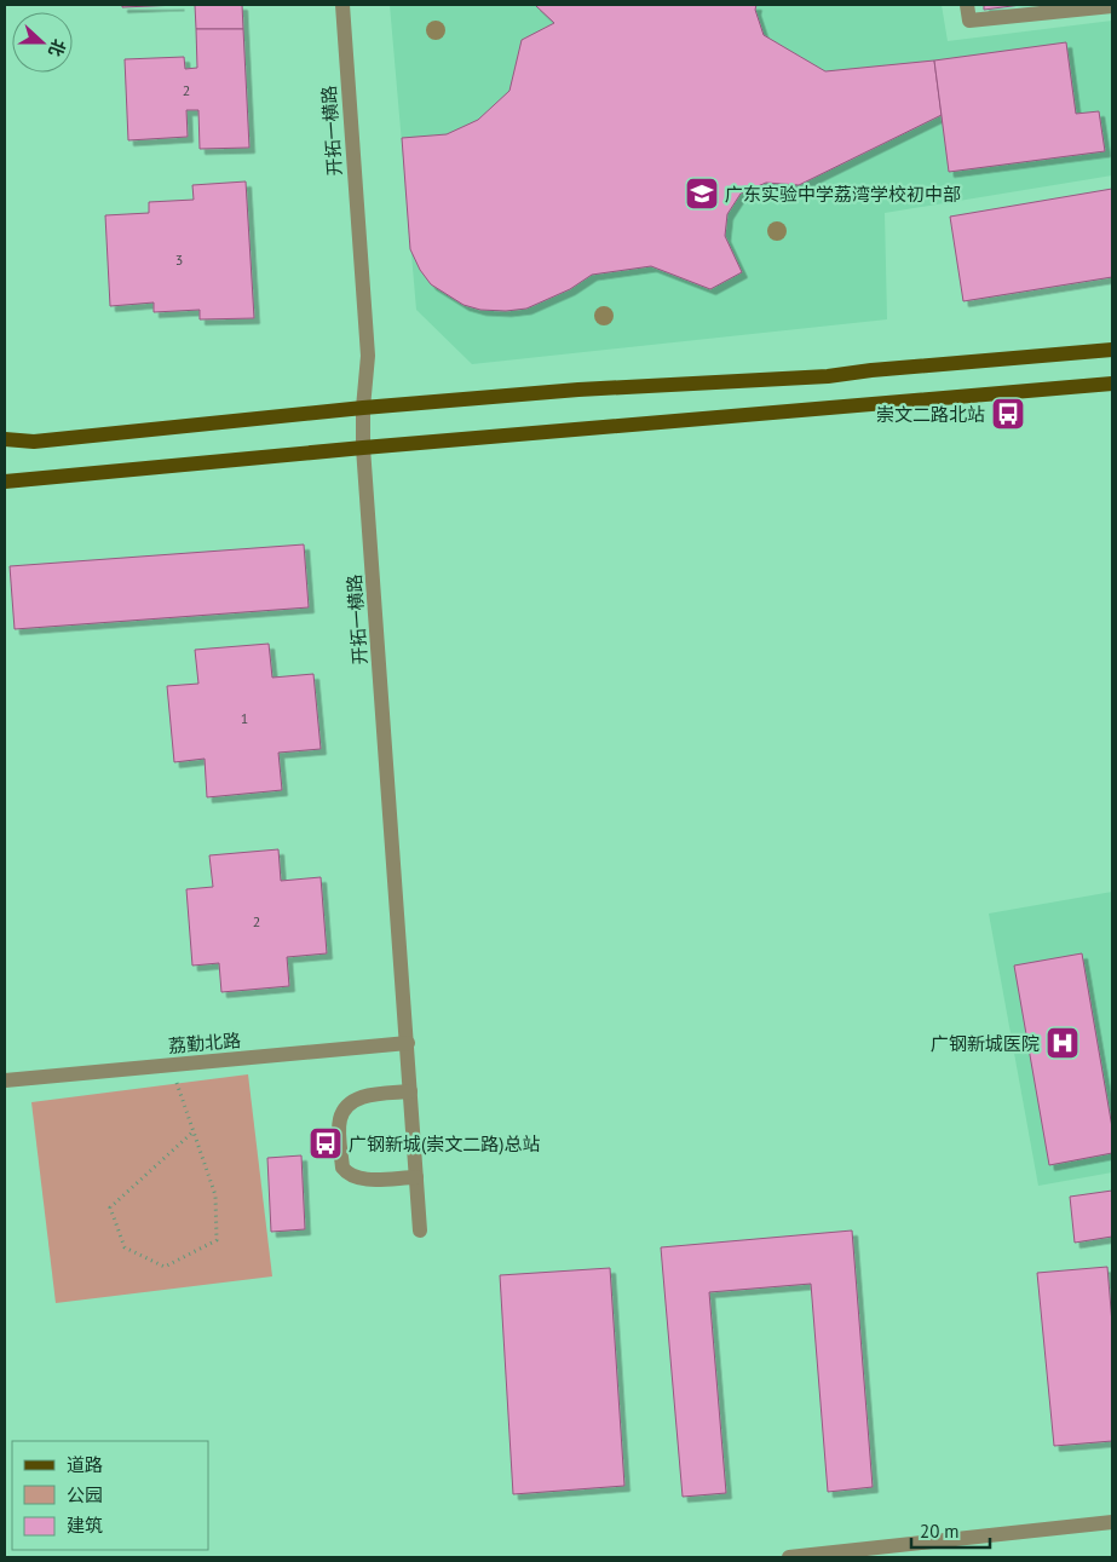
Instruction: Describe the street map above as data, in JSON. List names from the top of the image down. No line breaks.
{"streets":{"street":["开拓一横路","荔勤北路"]},"crossings":[["开拓一横路","荔勤北路"]],"places":{"school or university":["广东实验中学荔湾学校初中部"],"bus stop":["崇文二路北站","广钢新城(崇文二路)总站"],"hospital":["广钢新城医院"]},"house_numbers":["2","3","1","2"],"legend":["道路","公园","建筑"],"scale_bar":"20 m","north":"right"}
